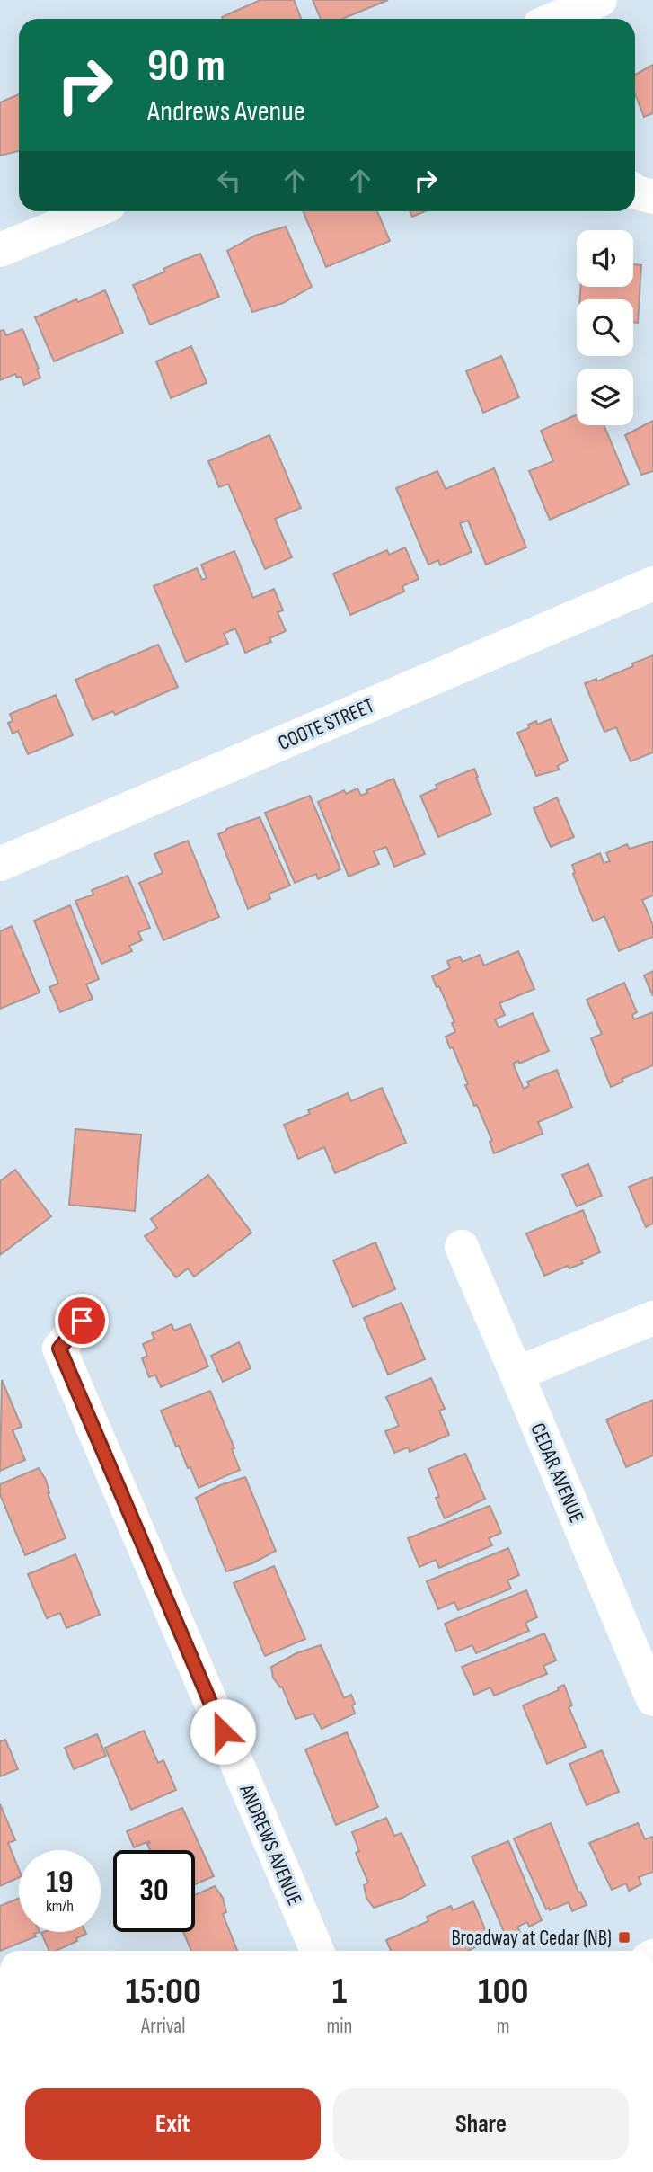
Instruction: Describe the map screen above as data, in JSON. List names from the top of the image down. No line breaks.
{"streets":{"street":["COOTE STREET","CEDAR AVENUE","ANDREWS AVENUE"]},"places":{"transit":["Broadway at Cedar (NB)"]},"page":{"turn":["90 m","Andrews Avenue"],"speed":"19 km/h","limit":"30","eta":["15:00","Arrival","1","min","100","m"],"buttons":["Exit","Share"]}}
